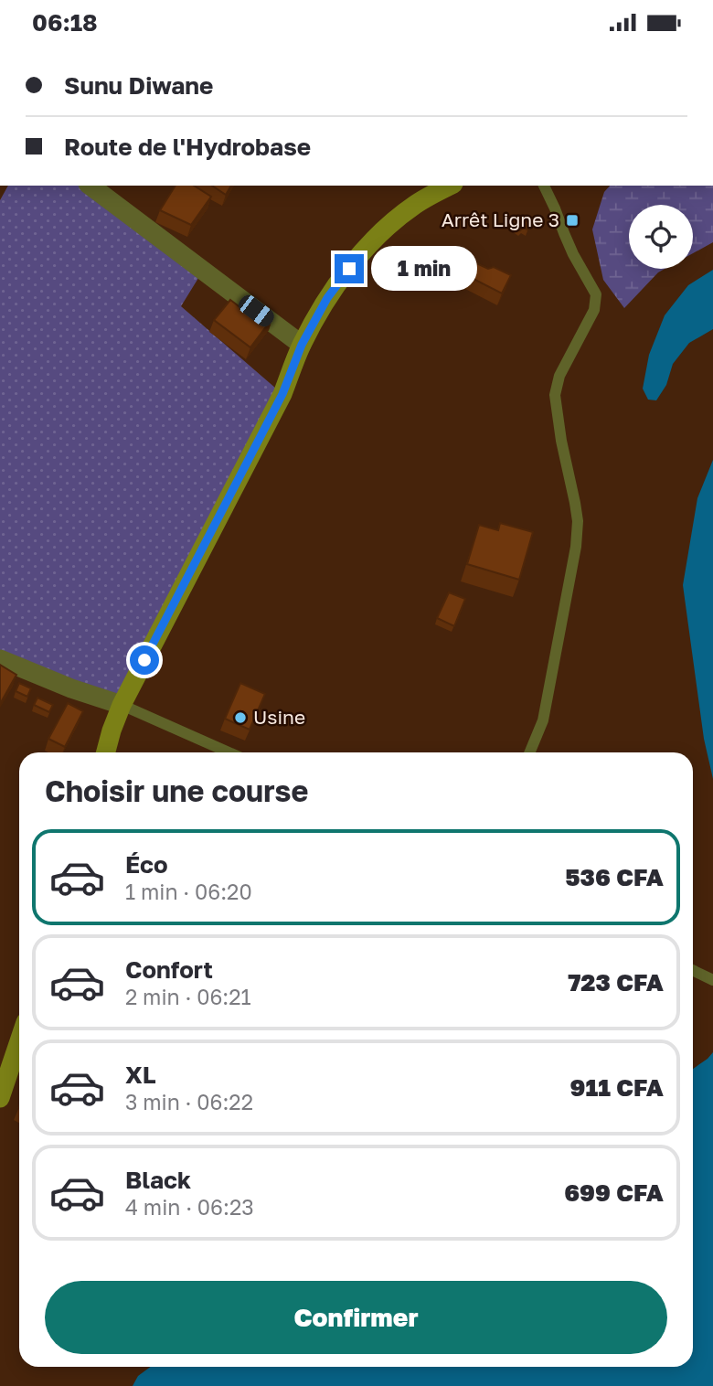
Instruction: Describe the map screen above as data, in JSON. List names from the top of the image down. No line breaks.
{"places":{"transit":["Arrêt Ligne 3"],"other":["Usine"]},"page":{"status":"06:18","banner":["Sunu Diwane","Route de l'Hydrobase"],"bubble":"1 min","heading":"Choisir une course","list":[{"name":"Éco","note":"1 min · 06:20","value":"536 CFA"},{"name":"Confort","note":"2 min · 06:21","value":"723 CFA"},{"name":"XL","note":"3 min · 06:22","value":"911 CFA"},{"name":"Black","note":"4 min · 06:23","value":"699 CFA"}],"buttons":"Confirmer"}}
